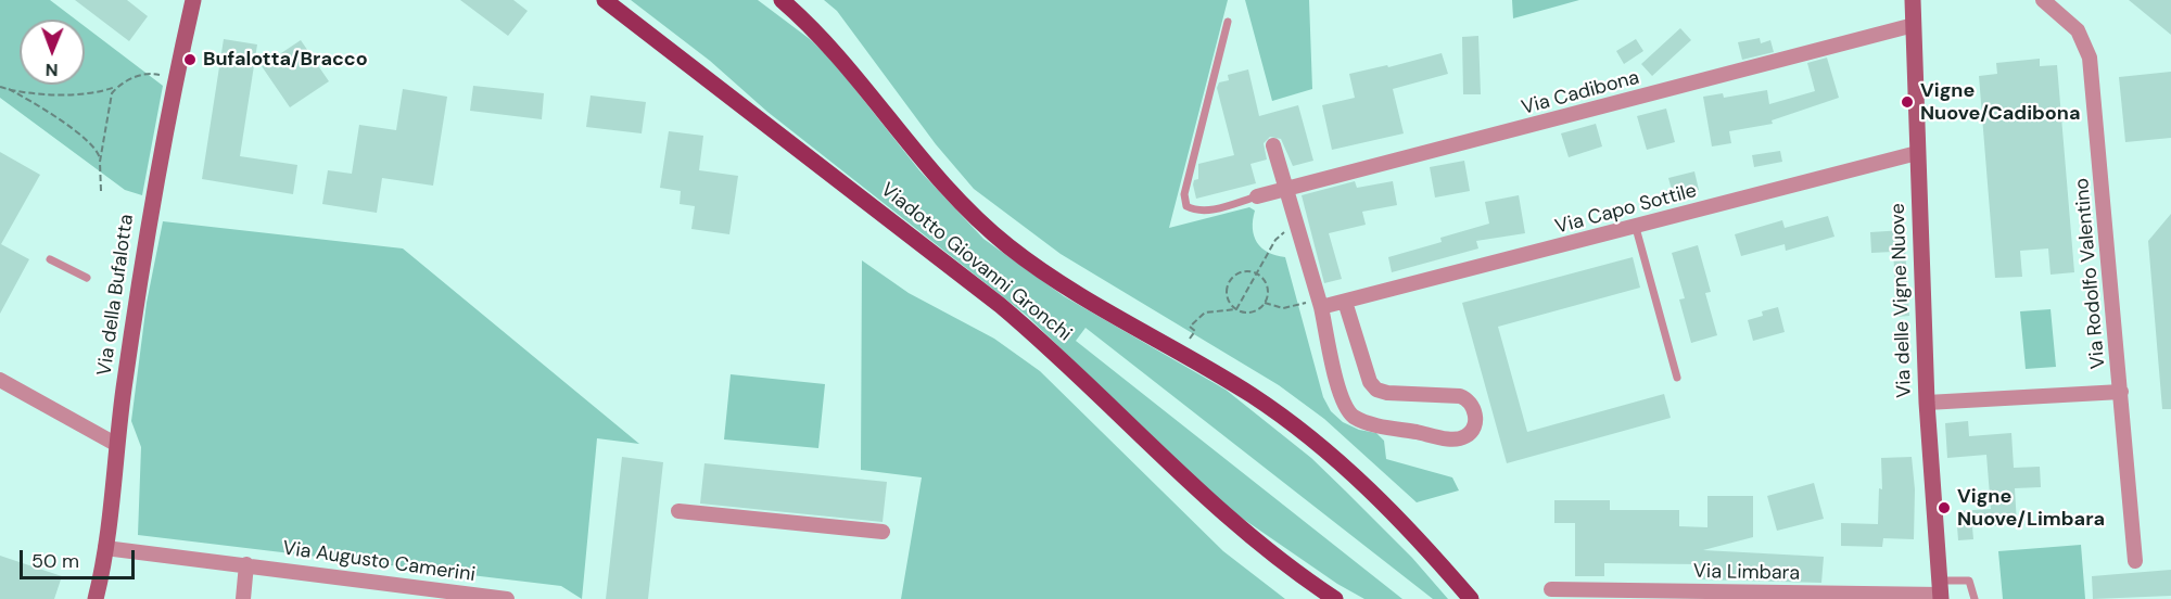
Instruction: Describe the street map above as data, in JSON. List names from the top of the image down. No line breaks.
{"streets":{"main road":["Viadotto Giovanni Gronchi"],"street":["Via Cadibona","Via Capo Sottile","Via Rodolfo Valentino","Via della Bufalotta","Via delle Vigne Nuove","Via Augusto Camerini","Via Limbara"]},"crossings":[["Via Cadibona","Via delle Vigne Nuove"],["Via Capo Sottile","Via delle Vigne Nuove"],["Via della Bufalotta","Via Augusto Camerini"],["Via delle Vigne Nuove","Via Limbara"]],"places":["Bufalotta/Bracco","Vigne Nuove/Cadibona","Vigne Nuove/Limbara"],"scale_bar":"50 m","north":"bottom"}
